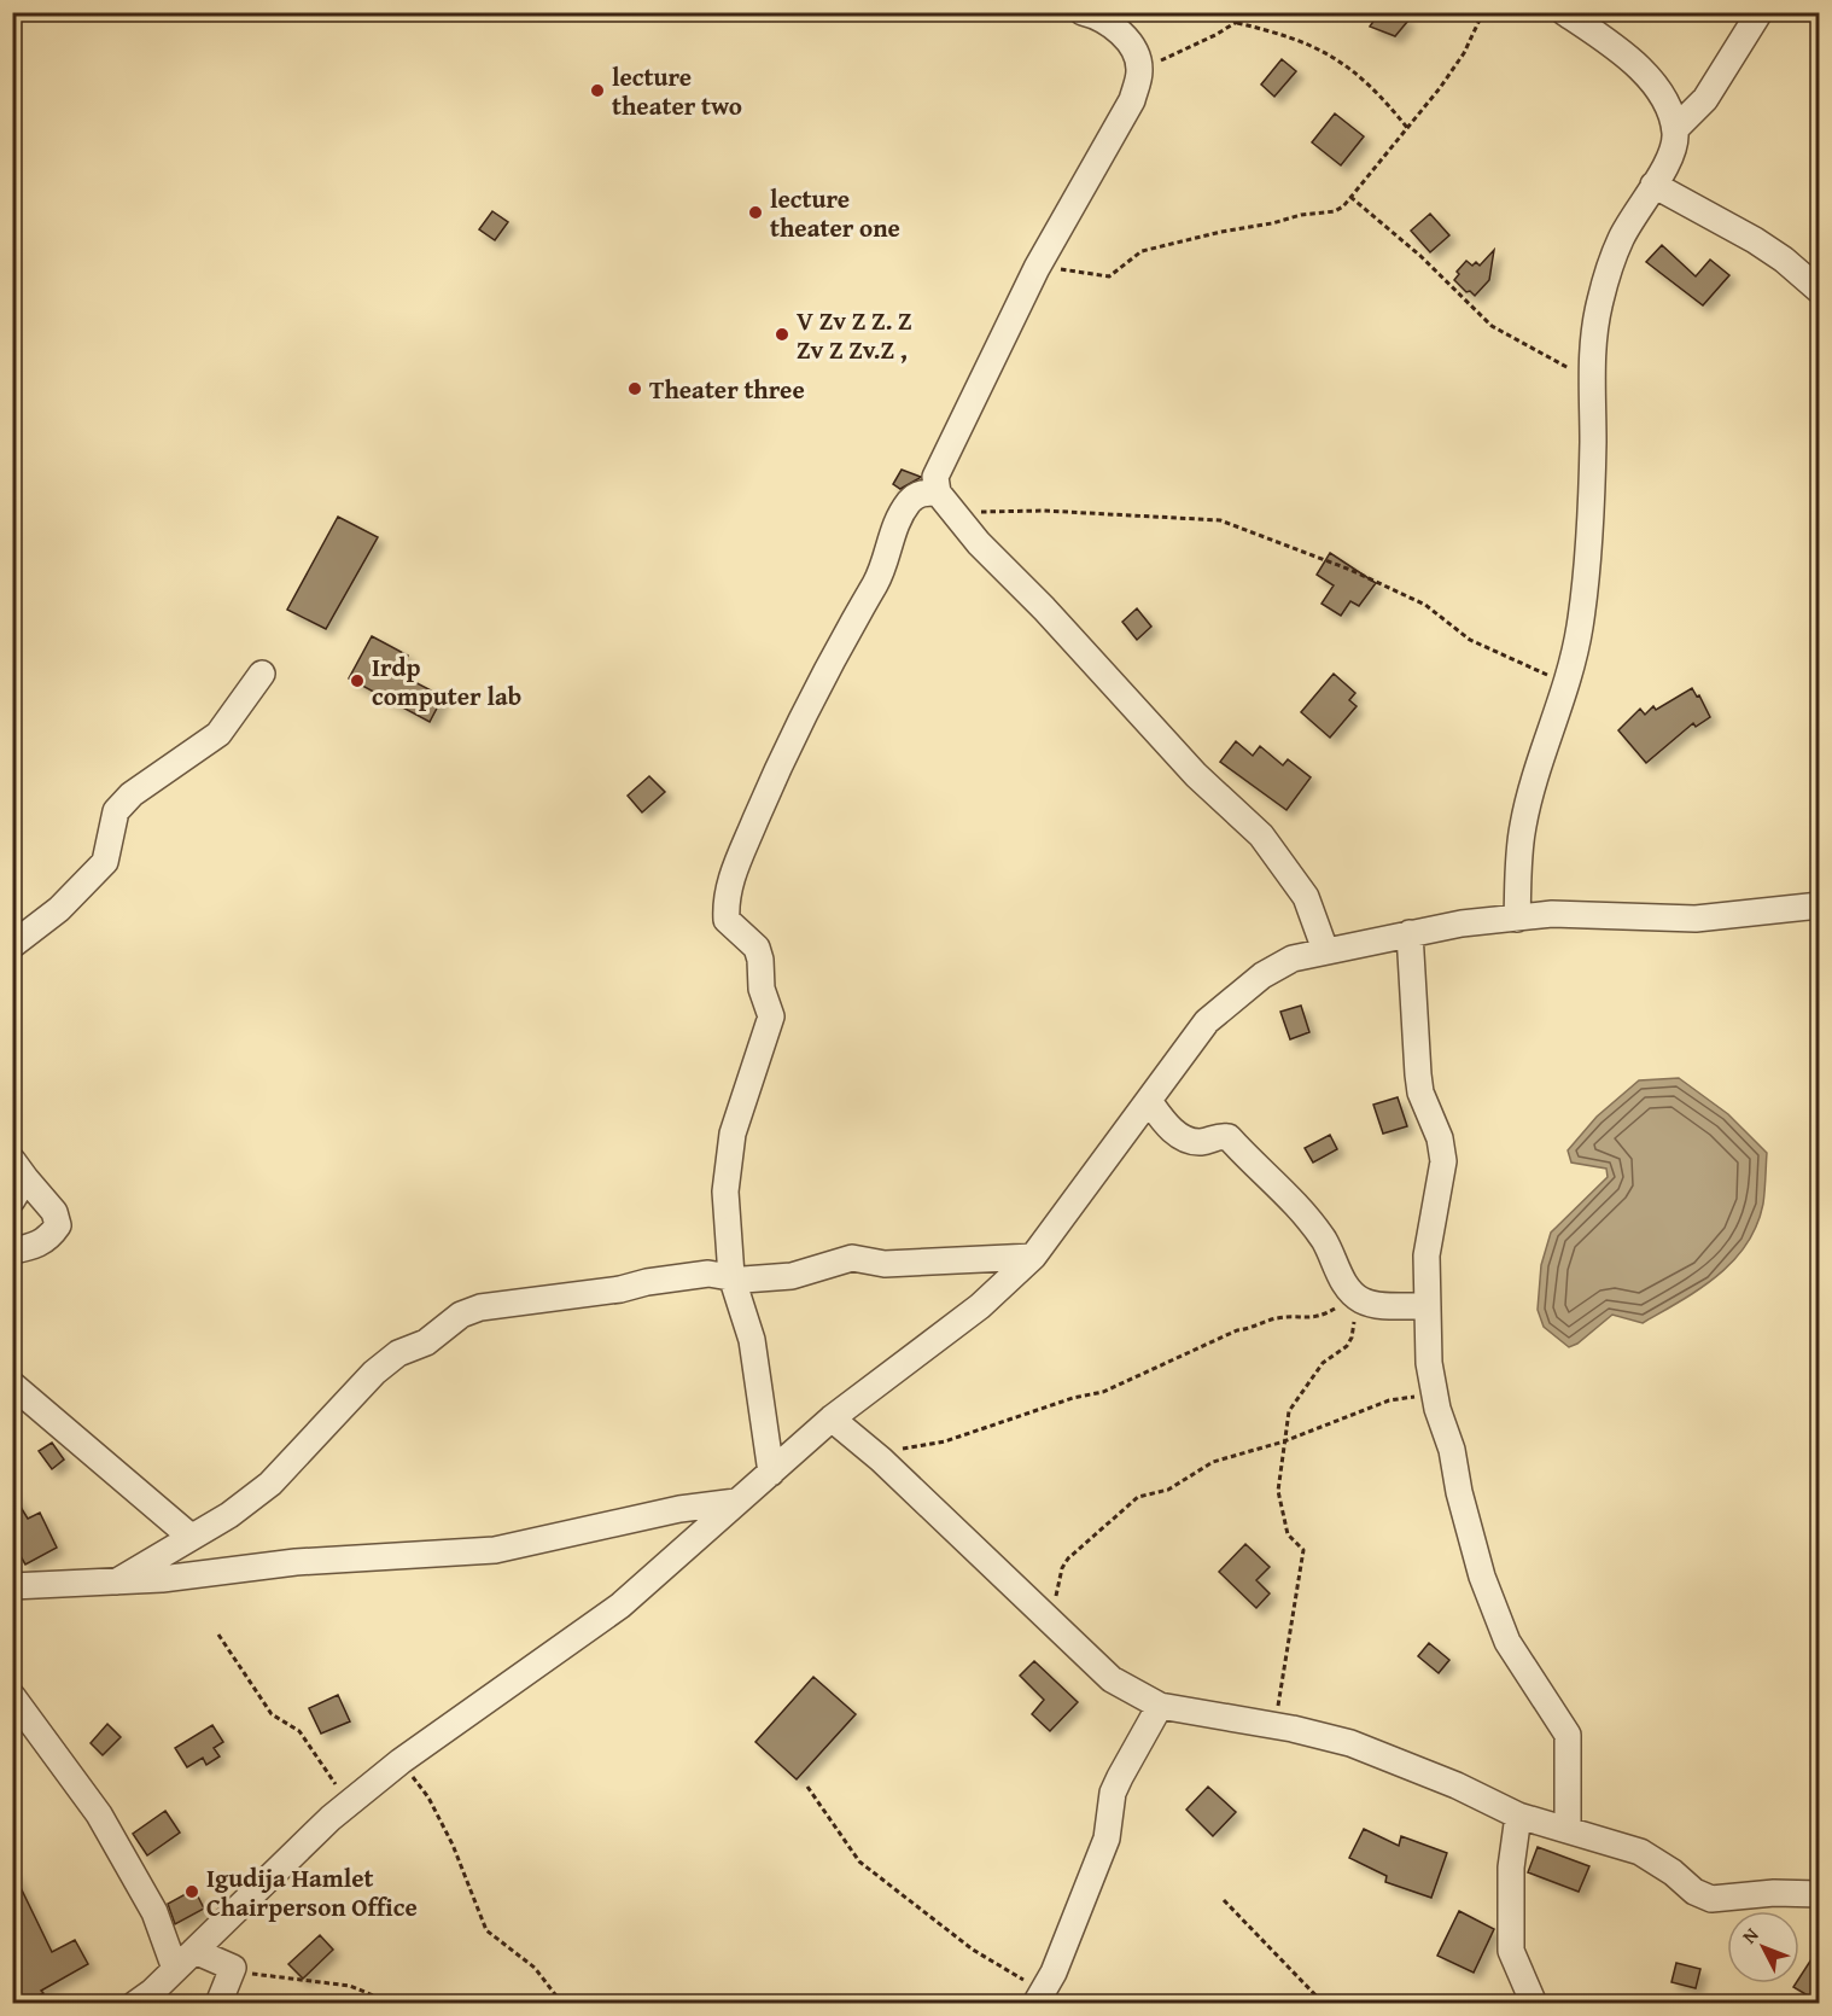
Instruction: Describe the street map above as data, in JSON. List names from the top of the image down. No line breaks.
{"places":["lecture theater two","lecture theater one","V Zv Z Z. Z Zv Z Zv.Z ,","Theater three","Irdp computer lab","Igudija Hamlet Chairperson Office"],"north":"top left"}
